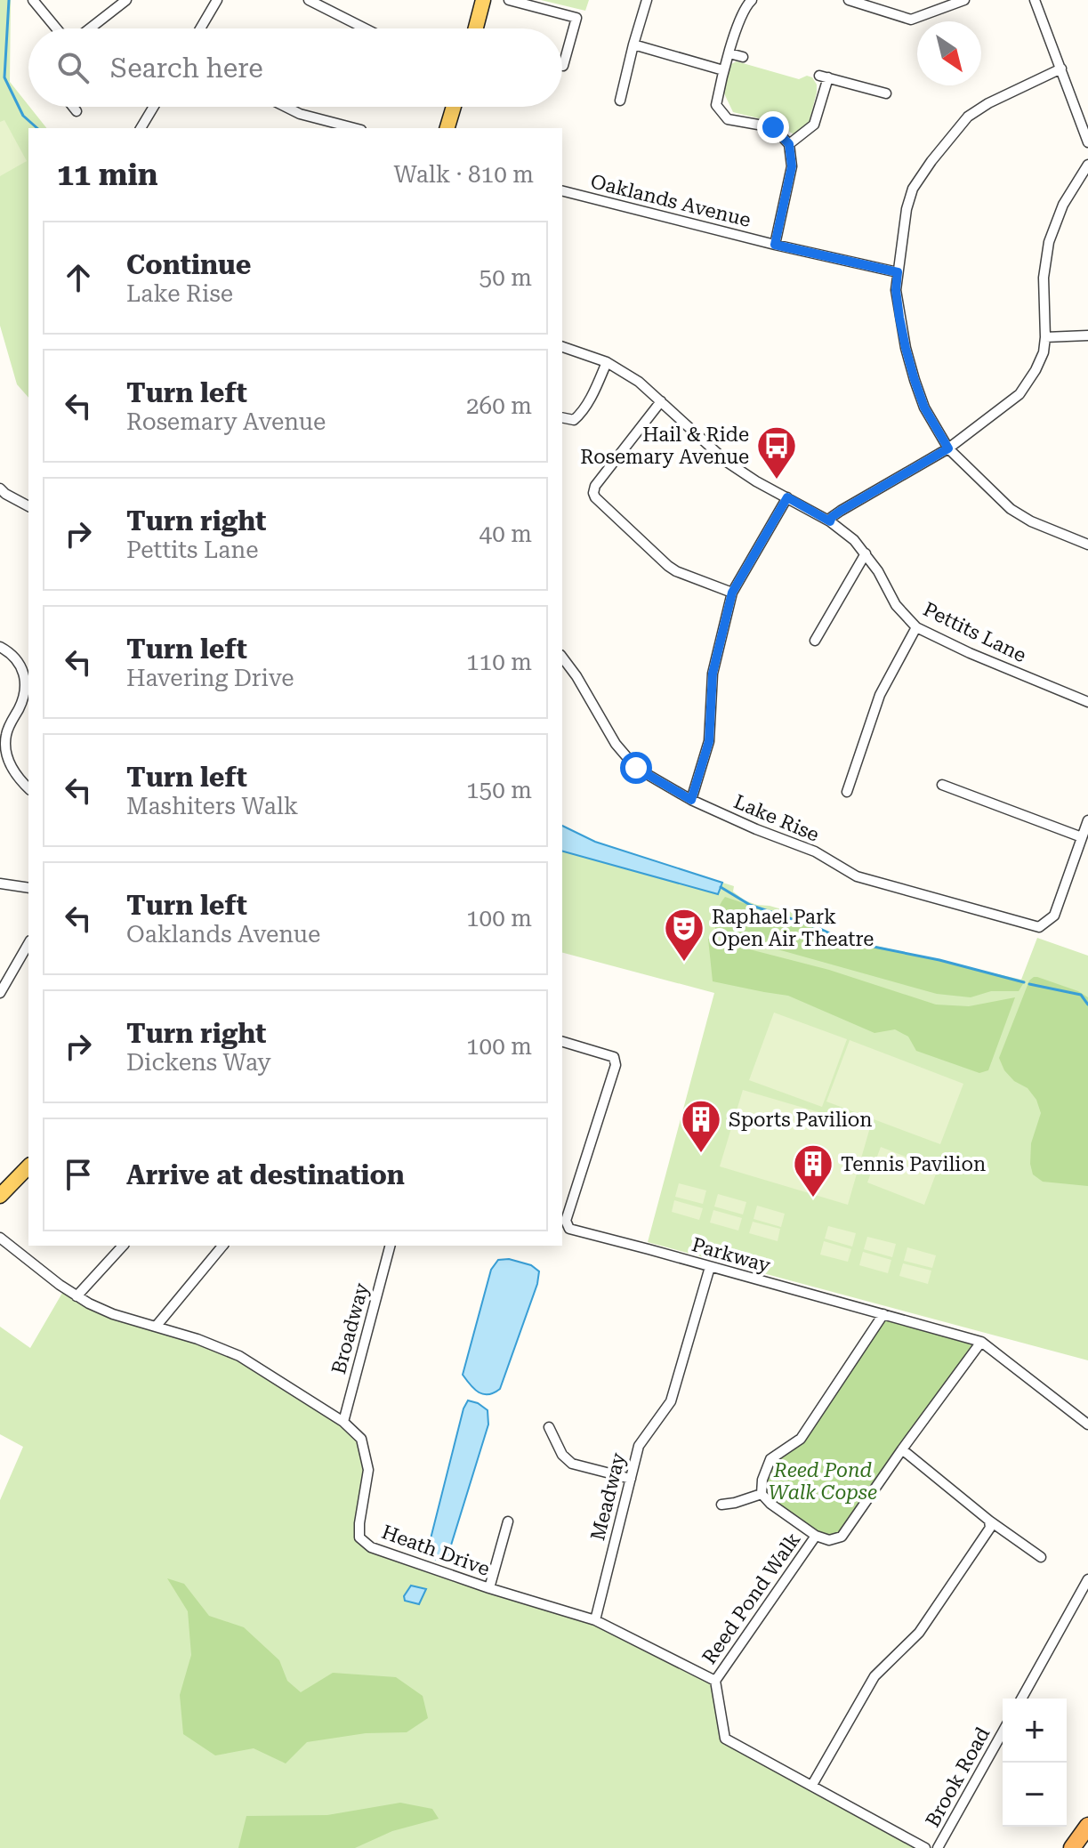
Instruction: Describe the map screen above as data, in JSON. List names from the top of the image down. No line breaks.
{"streets":{"street":["Oaklands Avenue","Pettits Lane","Lake Rise","Parkway","Broadway","Meadway","Heath Drive","Reed Pond Walk","Brook Road"]},"crossings":[["Parkway","Meadway"],["Parkway","Reed Pond Walk"],["Broadway","Heath Drive"],["Meadway","Heath Drive"],["Heath Drive","Reed Pond Walk"]],"parks":["Reed Pond Walk Copse"],"places":{"bus stop":["Hail & Ride Rosemary Avenue"],"theatre":["Raphael Park Open Air Theatre"],"building":["Sports Pavilion","Tennis Pavilion"]},"north":"bottom right","page":{"search":"Search here","heading":["11 min","Walk · 810 m"],"list":[["Continue","Lake Rise","50 m"],["Turn left","Rosemary Avenue","260 m"],["Turn right","Pettits Lane","40 m"],["Turn left","Havering Drive","110 m"],["Turn left","Mashiters Walk","150 m"],["Turn left","Oaklands Avenue","100 m"],["Turn right","Dickens Way","100 m"],"Arrive at destination"],"map_buttons":["+","−"]}}
